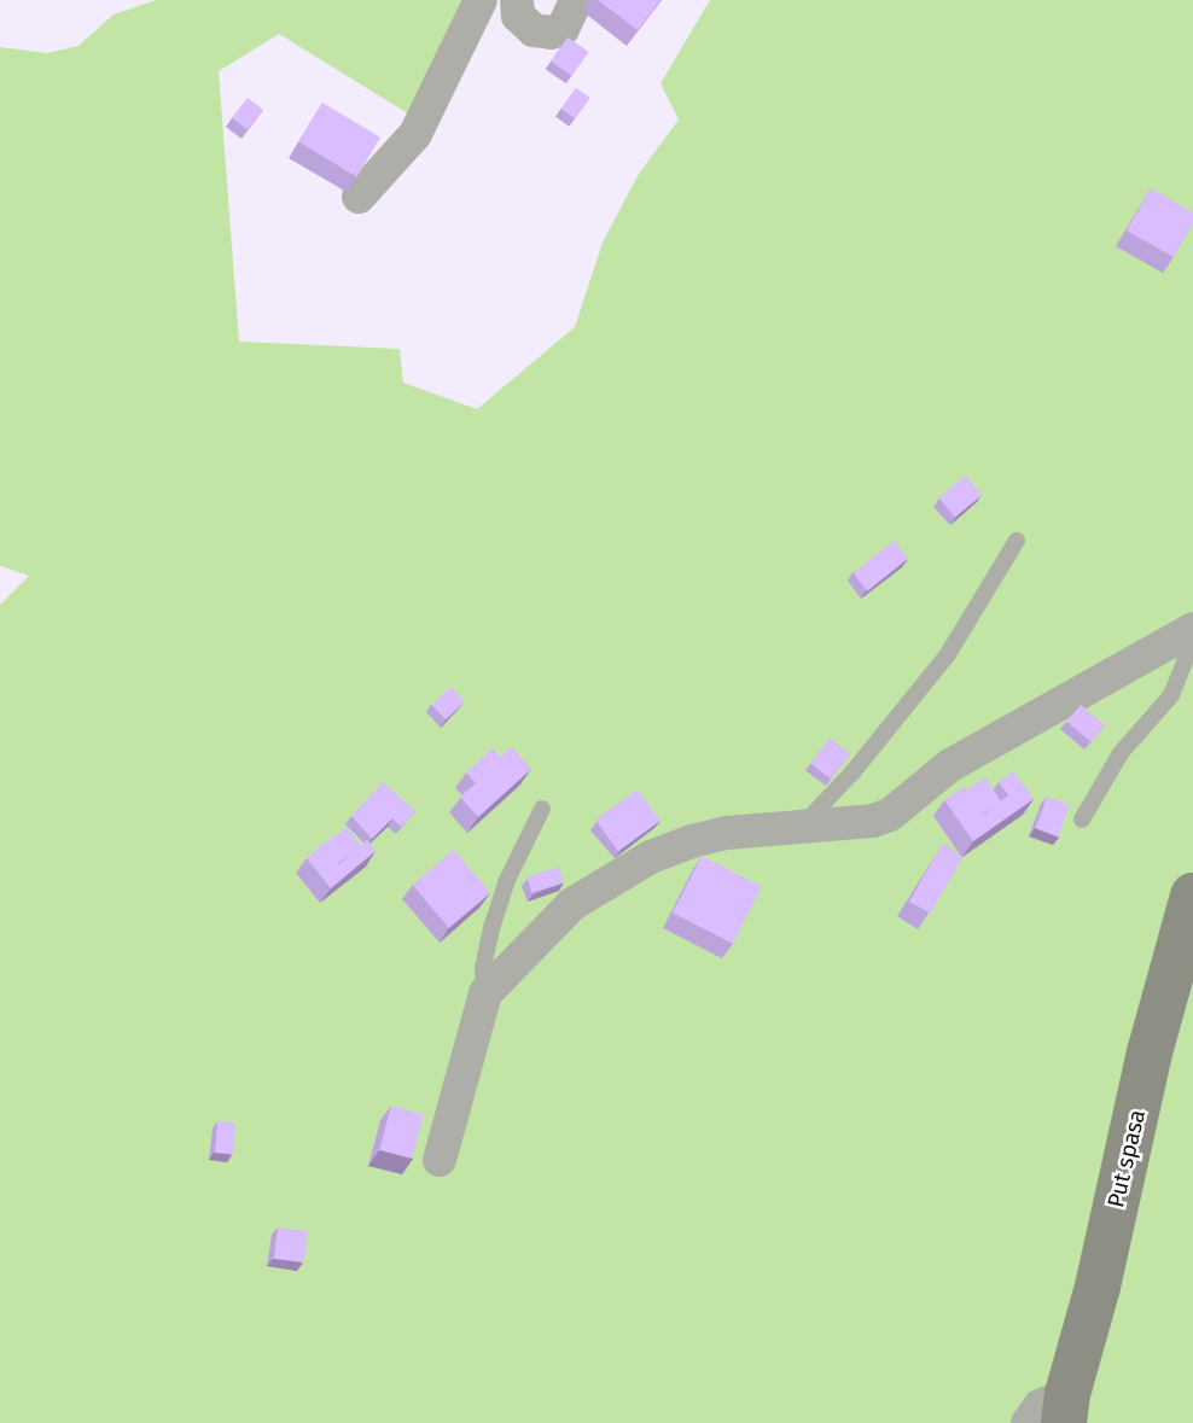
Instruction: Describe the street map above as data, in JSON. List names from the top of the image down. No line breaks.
{"streets":{"street":["Put spasa"]}}
